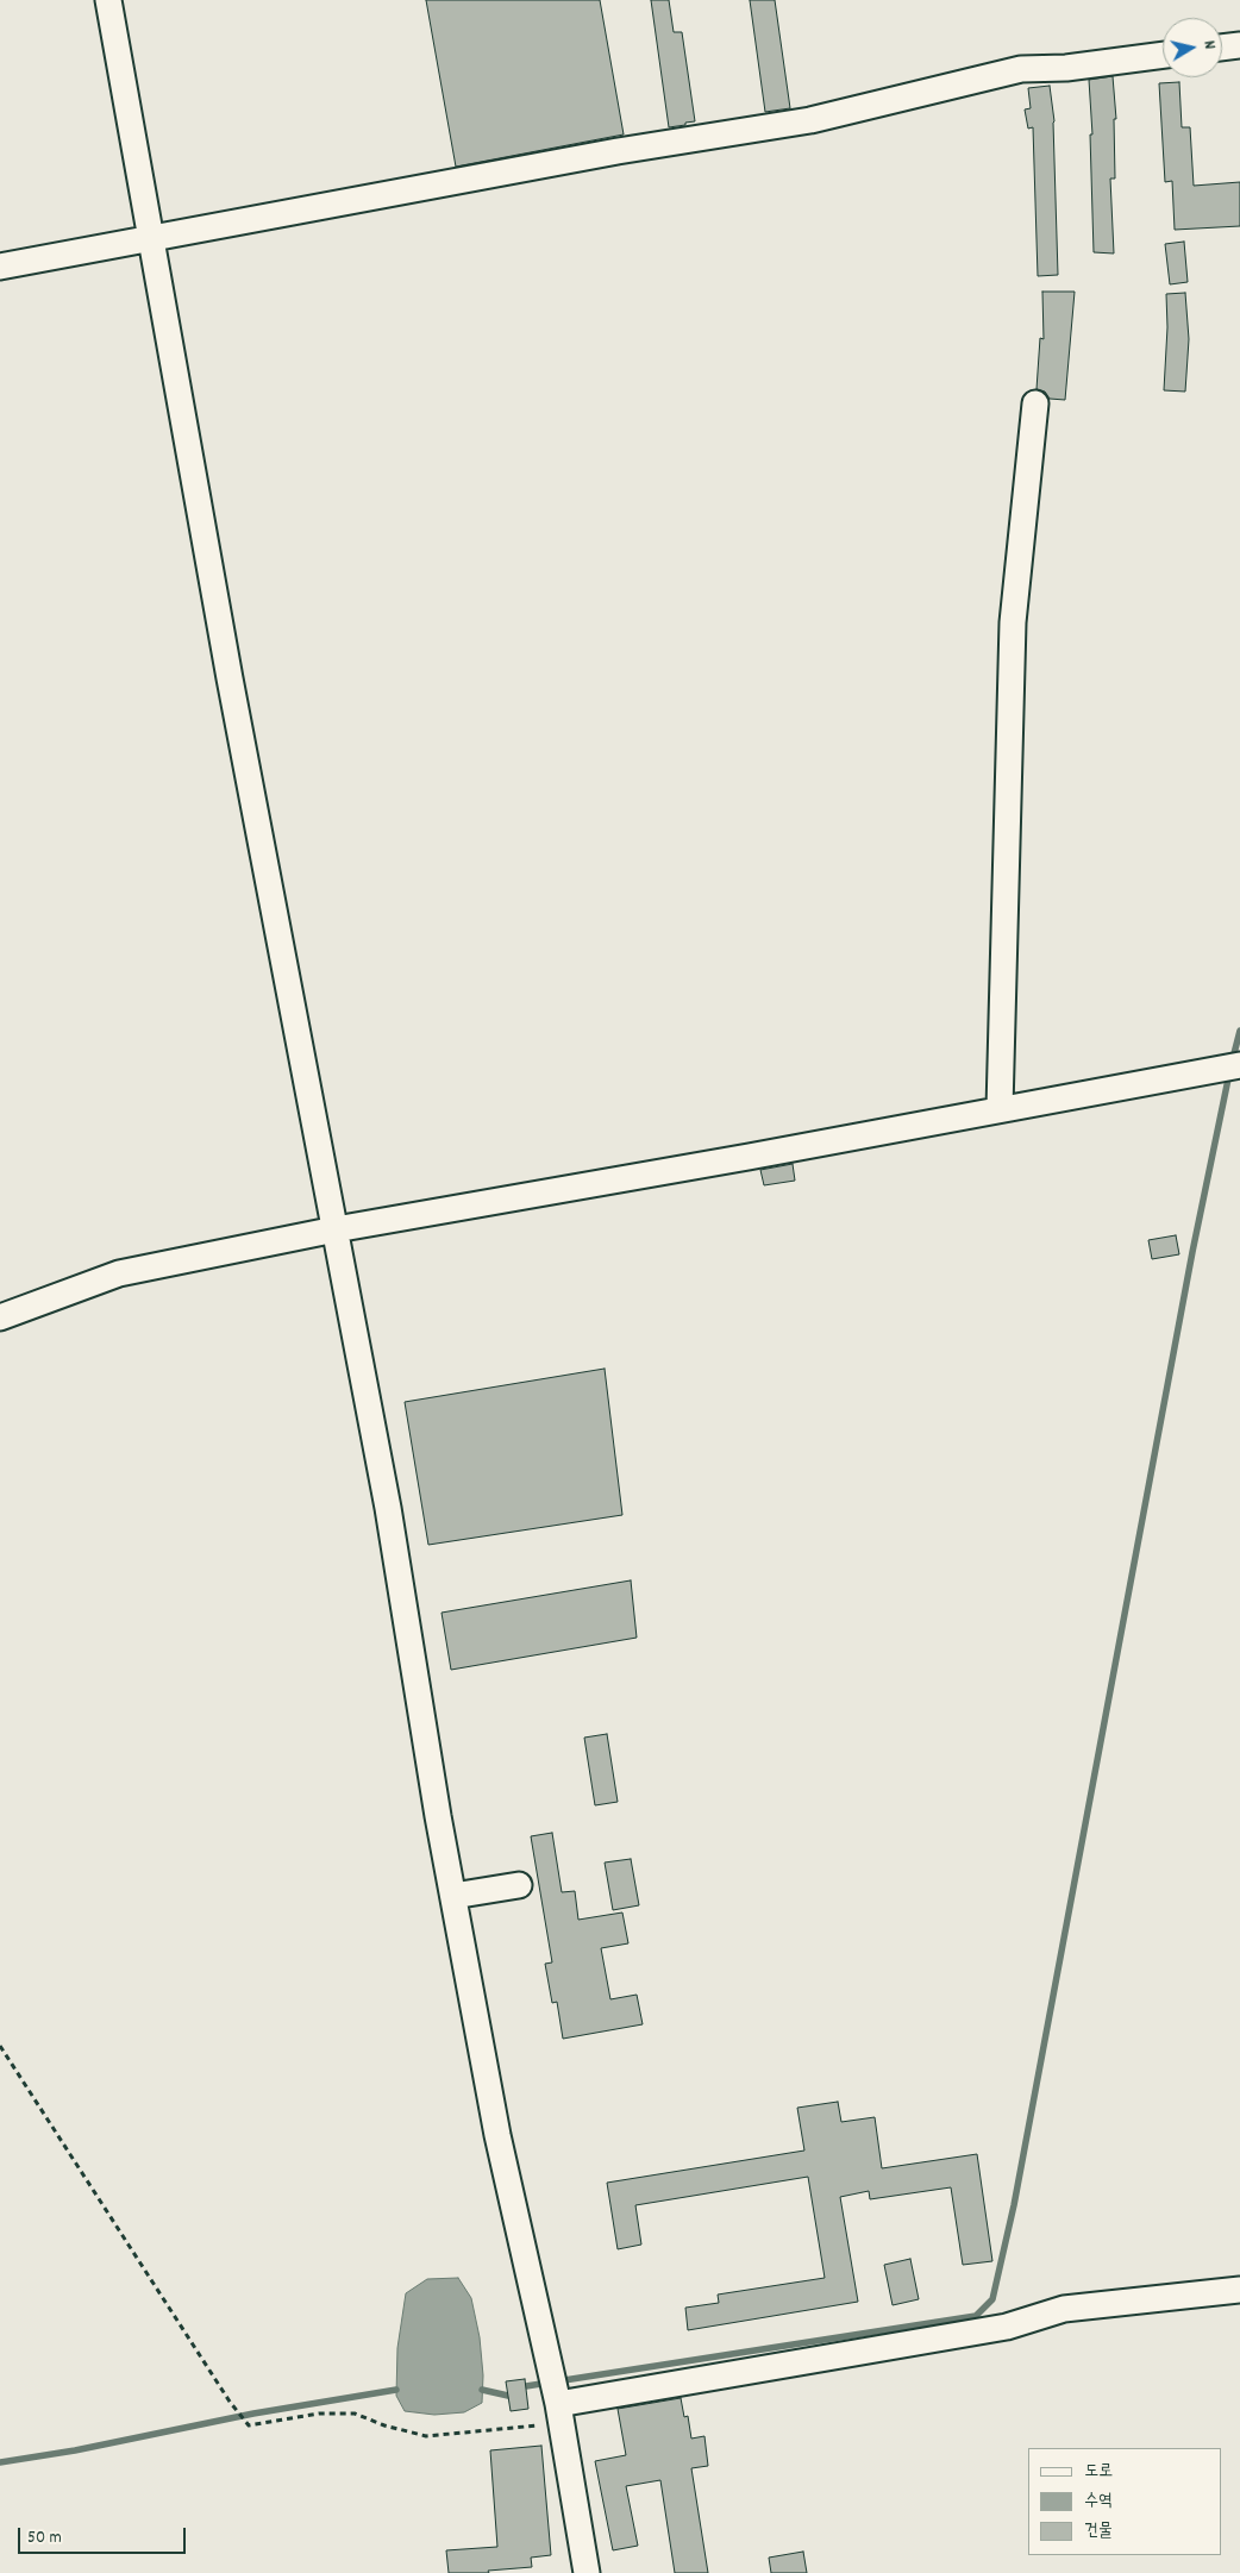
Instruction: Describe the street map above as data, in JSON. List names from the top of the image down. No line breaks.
{"legend":["도로","수역","건물"],"scale_bar":"50 m","north":"right"}
